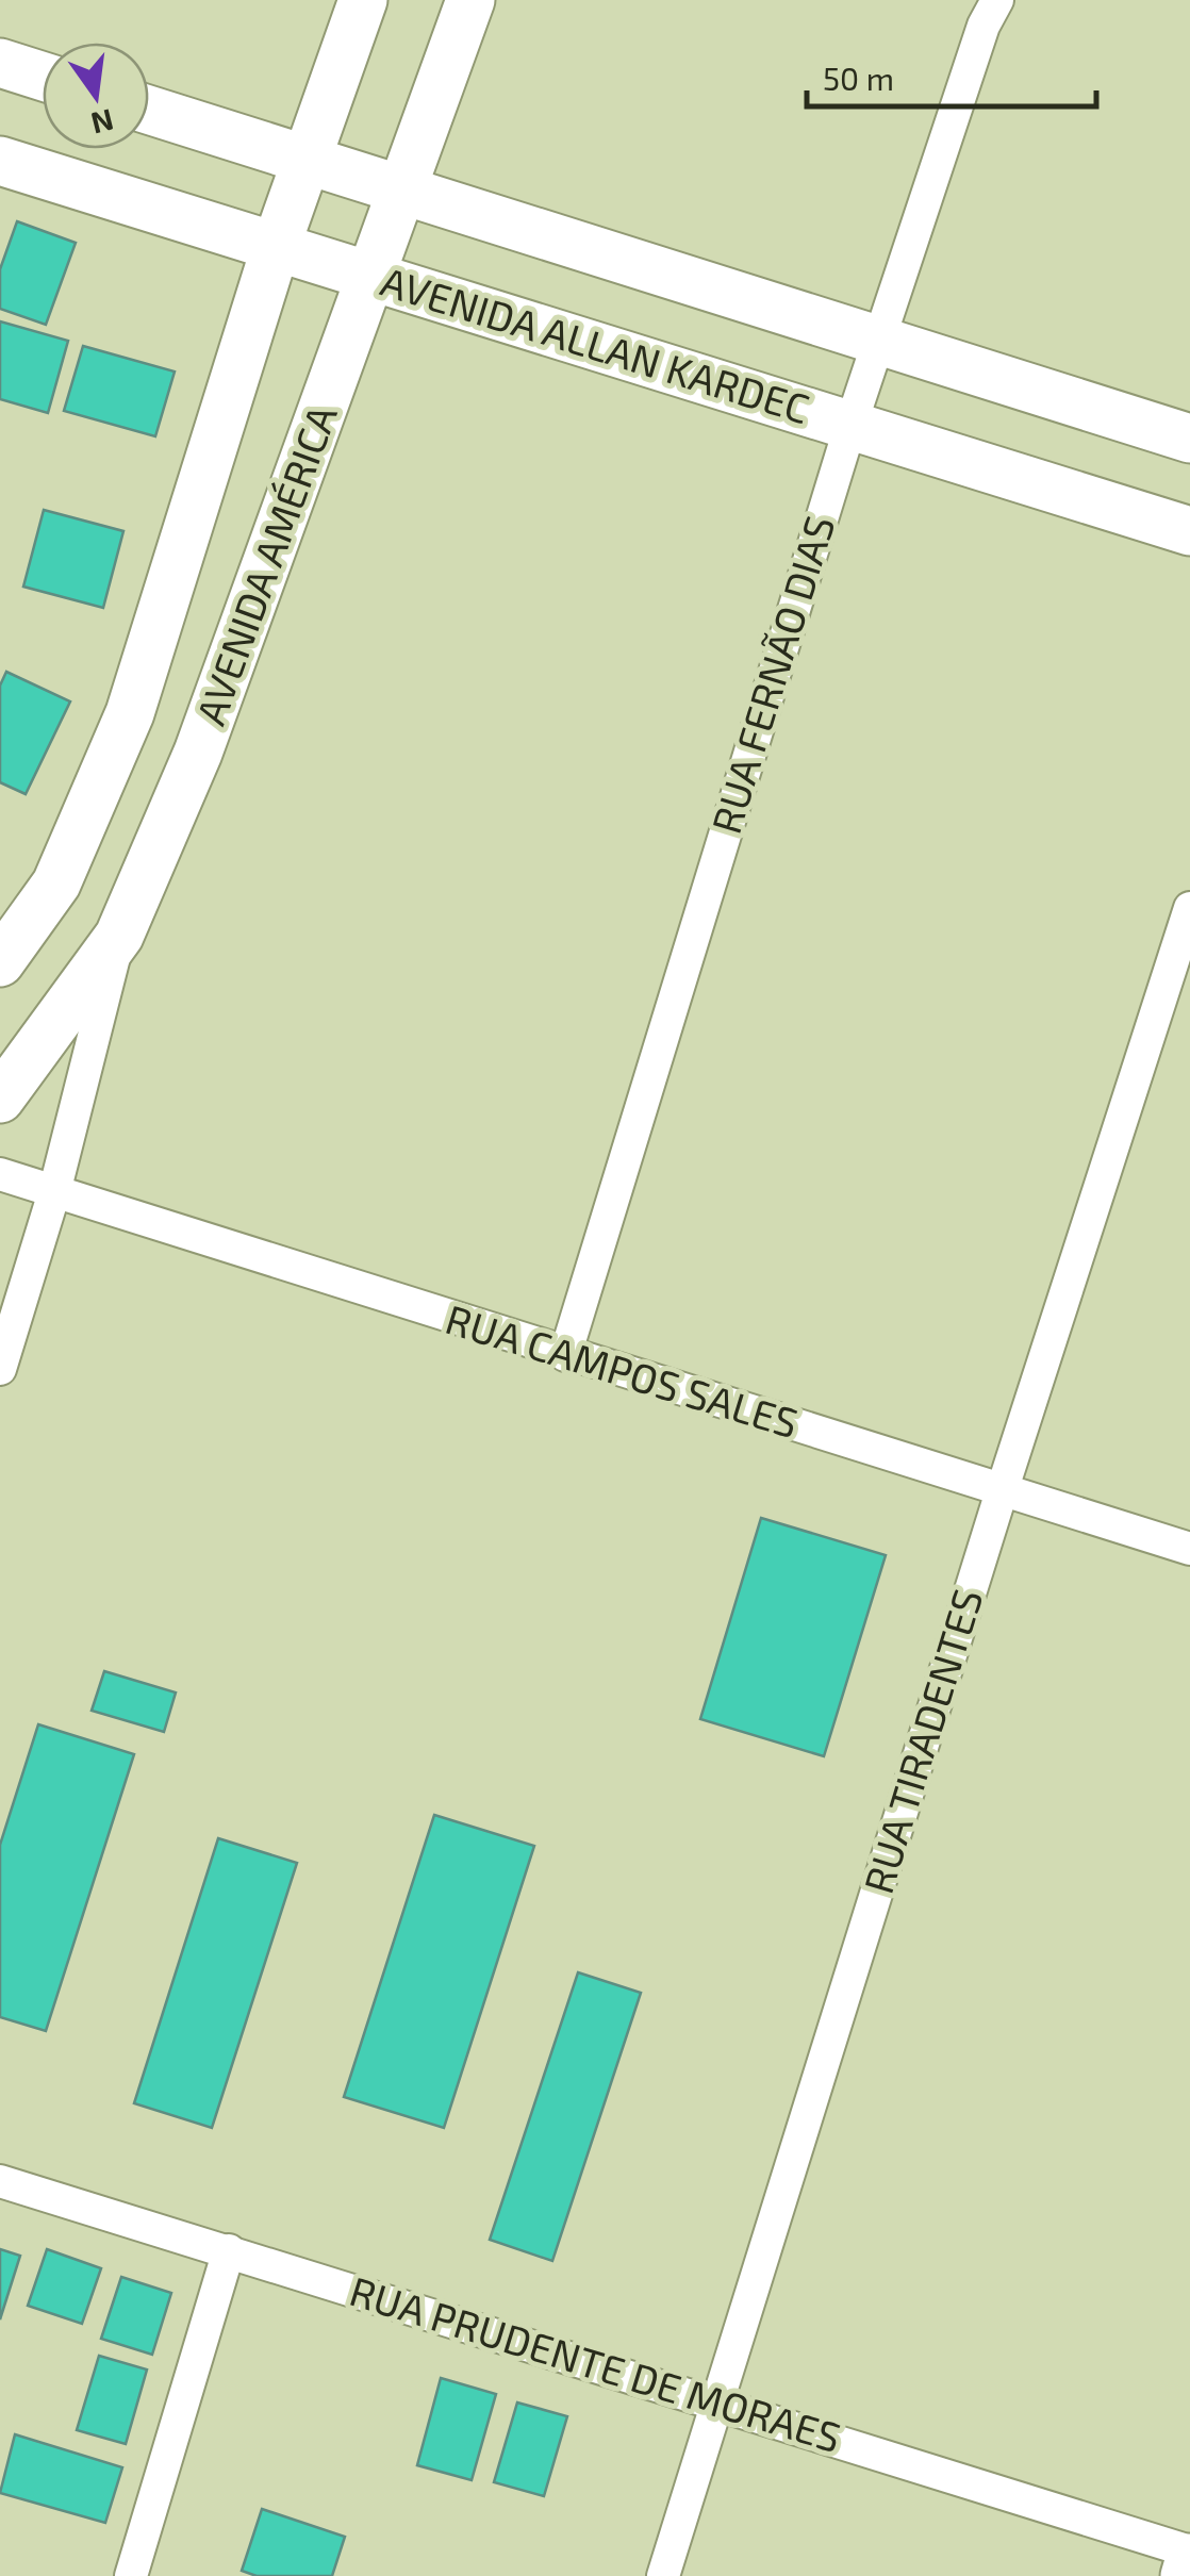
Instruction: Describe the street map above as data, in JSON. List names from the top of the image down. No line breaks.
{"streets":{"main road":["AVENIDA ALLAN KARDEC","AVENIDA AMÉRICA"],"street":["RUA FERNÃO DIAS","RUA CAMPOS SALES","RUA TIRADENTES","RUA PRUDENTE DE MORAES"]},"crossings":[["AVENIDA ALLAN KARDEC","AVENIDA AMÉRICA"],["AVENIDA ALLAN KARDEC","RUA FERNÃO DIAS"],["RUA FERNÃO DIAS","RUA CAMPOS SALES"],["RUA CAMPOS SALES","RUA TIRADENTES"],["RUA TIRADENTES","RUA PRUDENTE DE MORAES"]],"scale_bar":"50 m","north":"bottom"}
